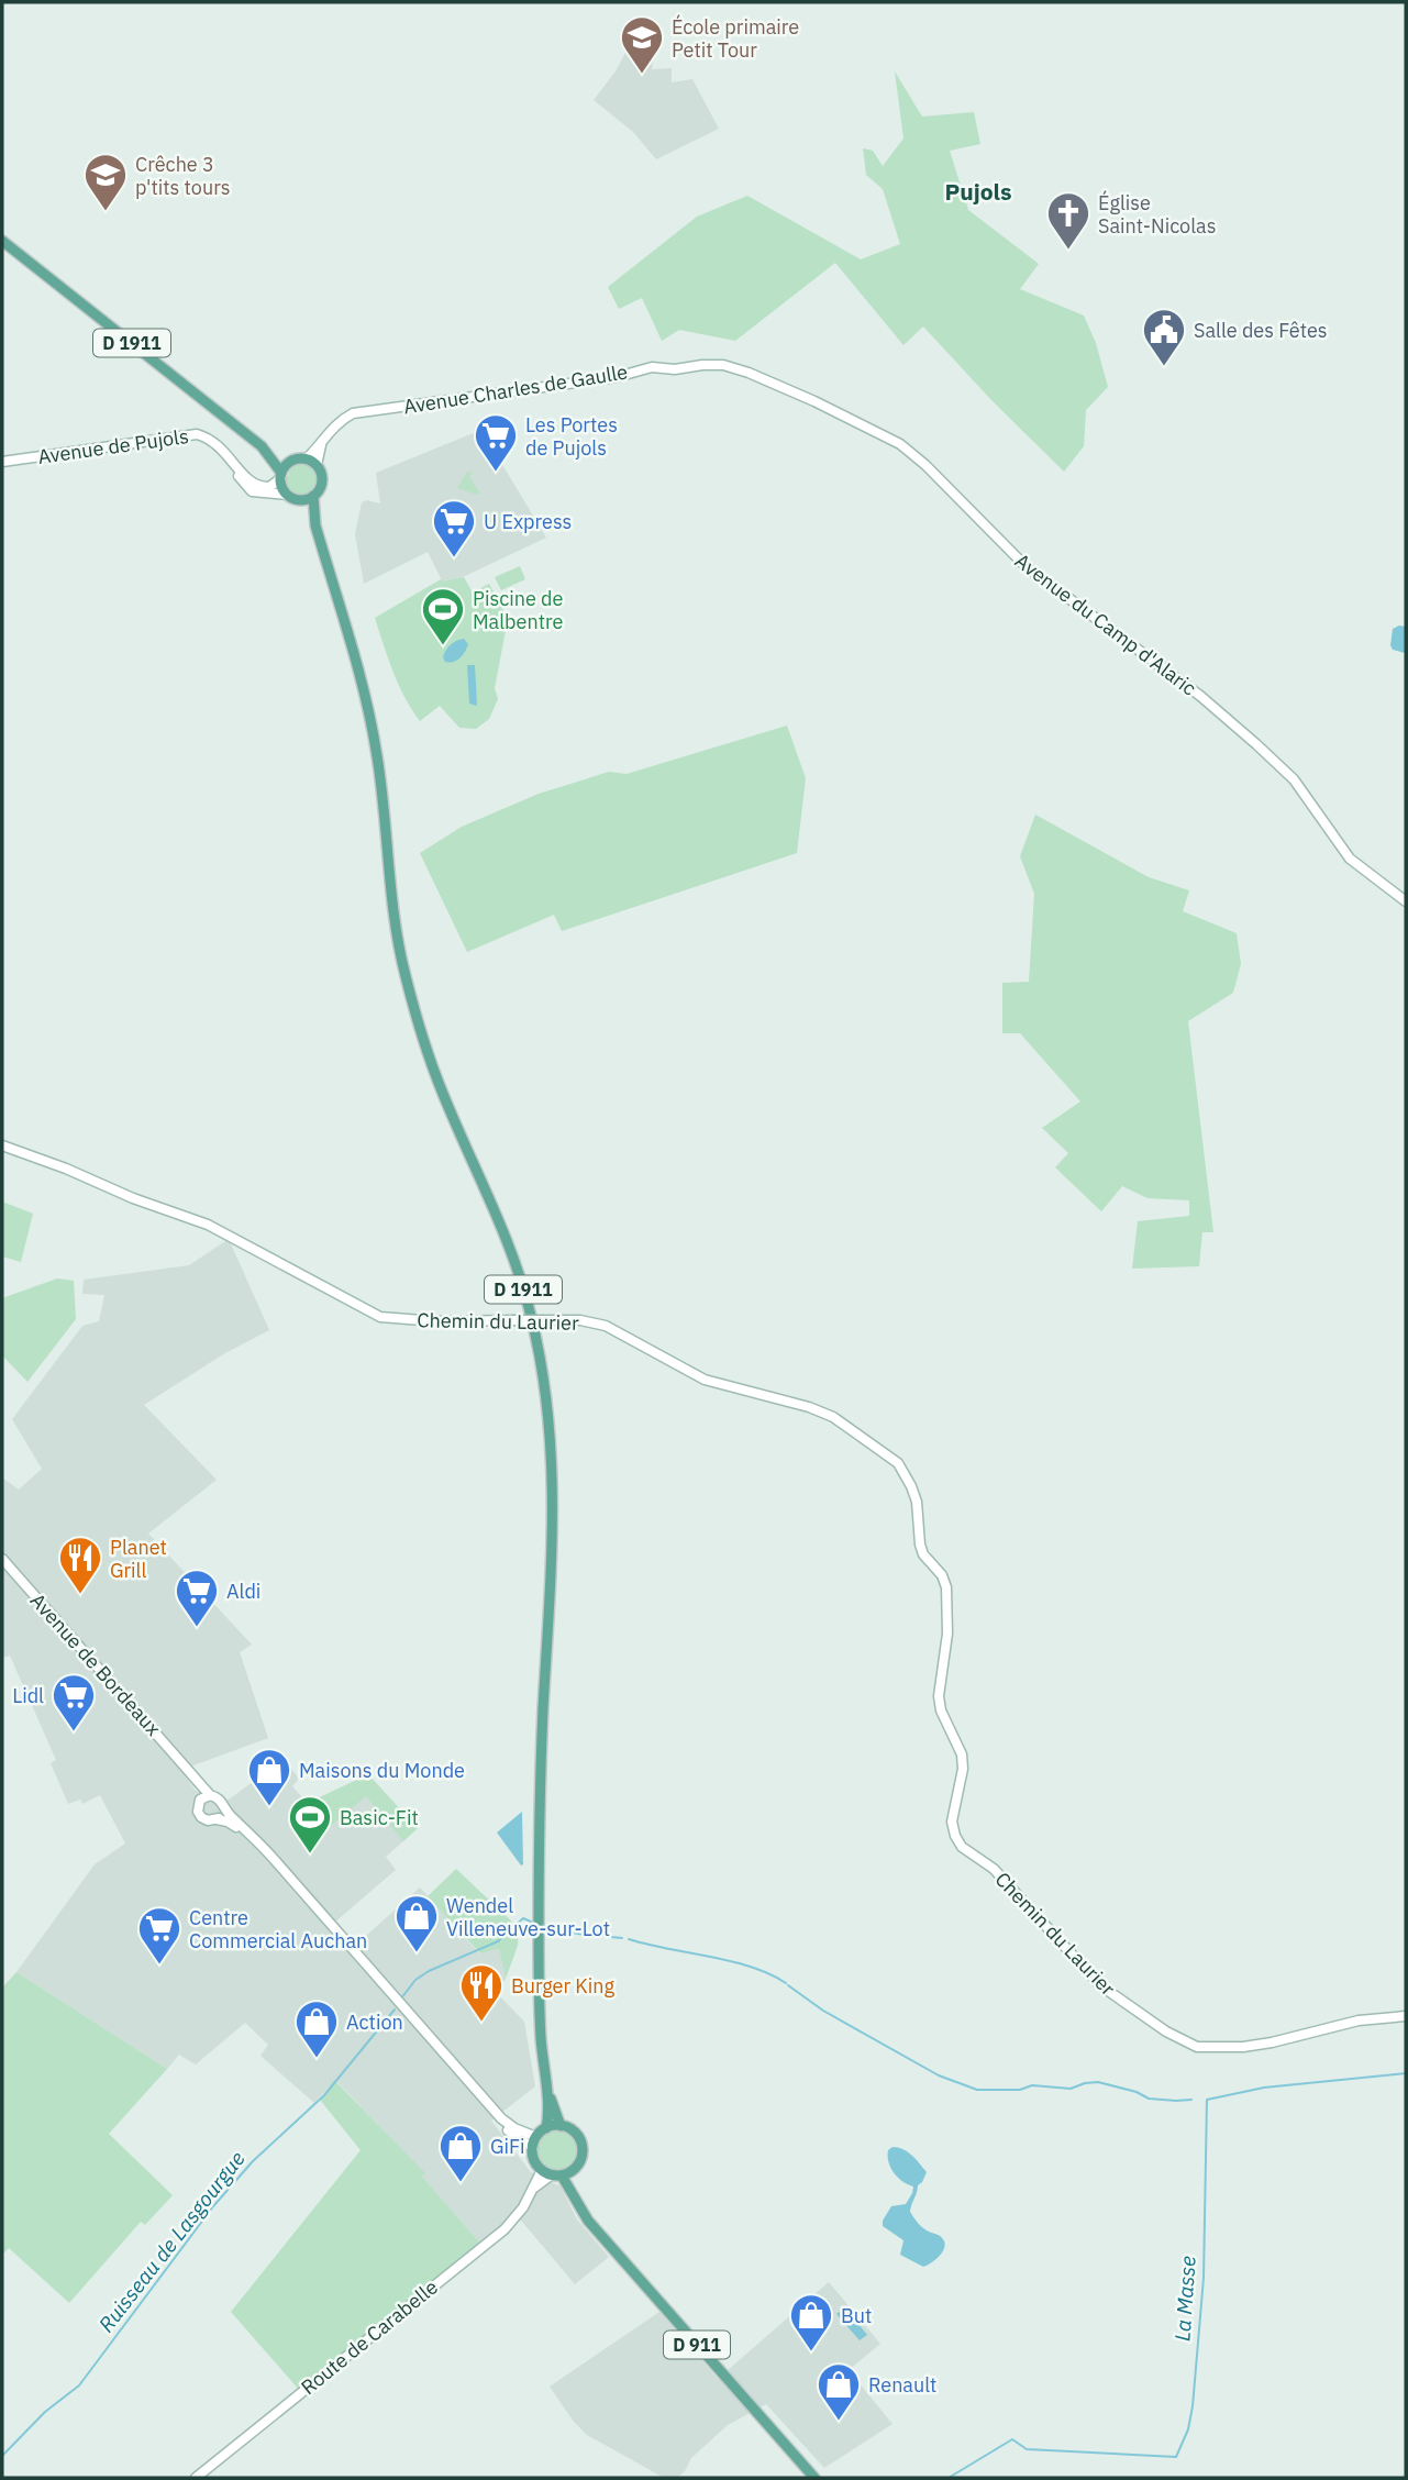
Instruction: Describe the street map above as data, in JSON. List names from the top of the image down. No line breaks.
{"streets":{"main road":["D 1911","Avenue Charles de Gaulle","Avenue de Pujols","Avenue du Camp d'Alaric","Chemin du Laurier","Avenue de Bordeaux","Route de Carabelle","D 911"]},"crossings":[["D 1911","Avenue Charles de Gaulle"],["D 1911","Route de Carabelle"],["D 1911","D 911"],["Avenue Charles de Gaulle","Avenue du Camp d'Alaric"],["Route de Carabelle","D 911"]],"districts":["Pujols"],"water":["Ruisseau de Lasgourgue","La Masse"],"places":{"school or university":["École primaire Petit Tour","Crêche 3 p'tits tours"],"church":["Église Saint-Nicolas"],"public building":["Salle des Fêtes"],"supermarket":["Les Portes de Pujols","U Express","Aldi","Lidl","Centre Commercial Auchan"],"sports":["Piscine de Malbentre","Basic-Fit"],"restaurant":["Planet Grill","Burger King"],"shop":["Maisons du Monde","Wendel Villeneuve-sur-Lot","Action","GiFi","But","Renault"]}}
